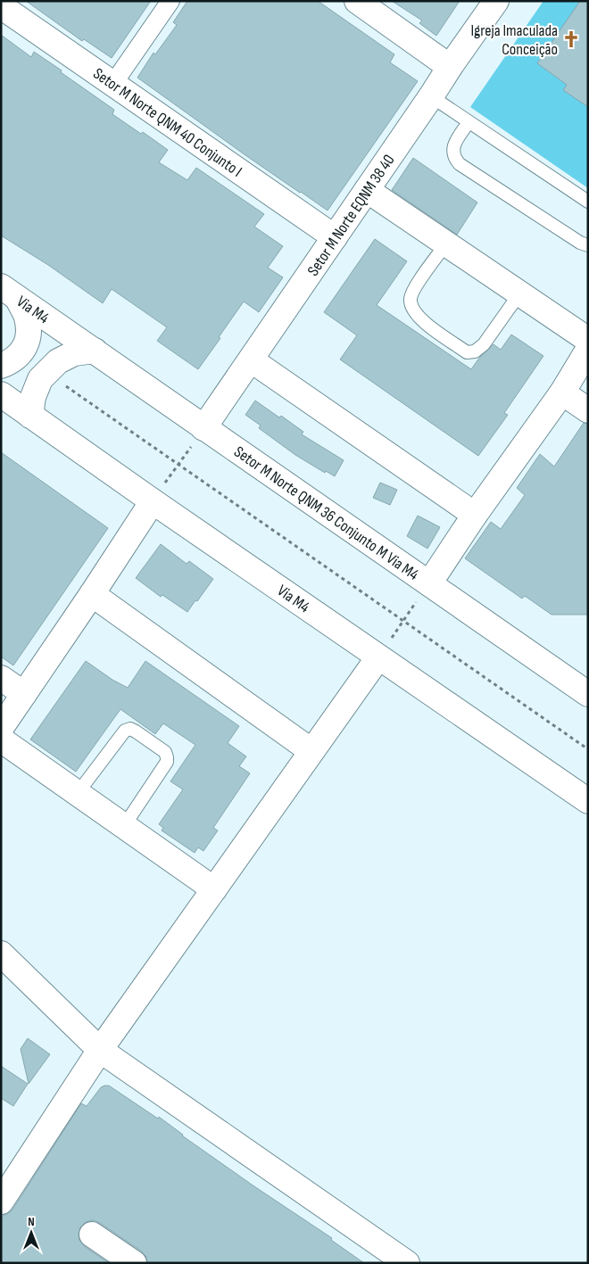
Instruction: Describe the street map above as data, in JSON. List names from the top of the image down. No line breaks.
{"streets":{"street":["Setor M Norte QNM 40 Conjunto I","Setor M Norte EQNM 38 40","Via M4","Setor M Norte QNM 36 Conjunto M Via M4"]},"crossings":[["Setor M Norte QNM 40 Conjunto I","Setor M Norte EQNM 38 40"],["Setor M Norte EQNM 38 40","Setor M Norte QNM 36 Conjunto M Via M4"],["Via M4","Setor M Norte QNM 36 Conjunto M Via M4"]],"places":{"church":["Igreja Imaculada Conceição"]},"north":"top"}
